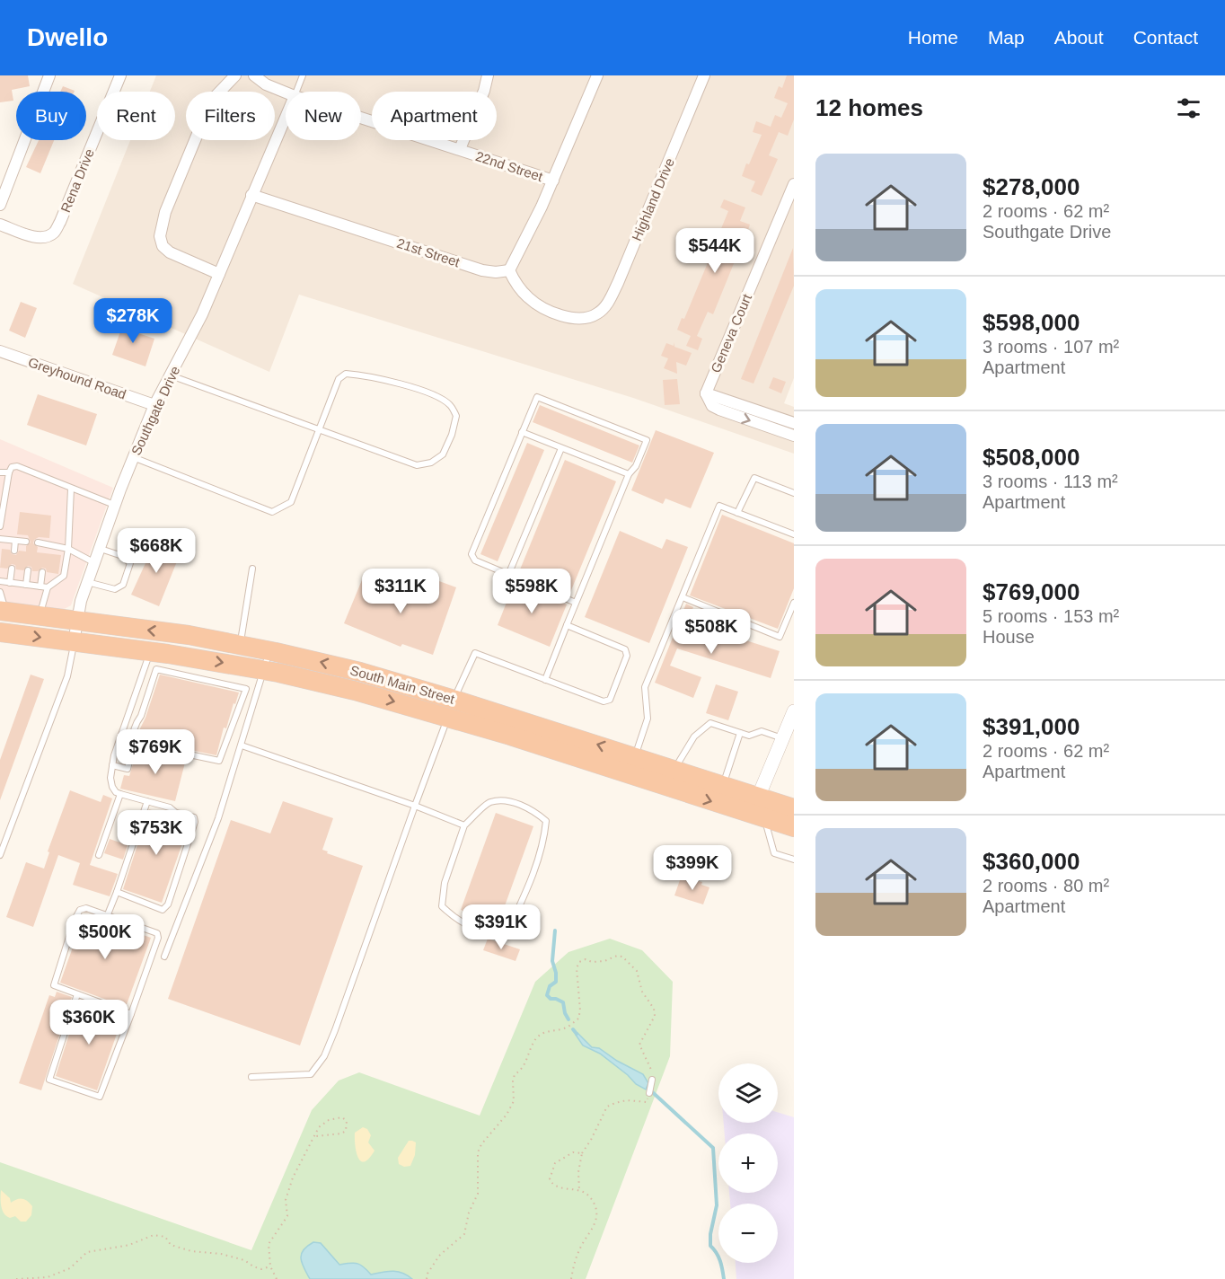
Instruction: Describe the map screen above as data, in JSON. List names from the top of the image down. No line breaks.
{"streets":{"highway":["South Main Street"],"street":["22nd Street","Rena Drive","Highland Drive","21st Street","Geneva Court","Greyhound Road","Southgate Drive"]},"crossings":[["Highland Drive","21st Street"],["21st Street","Southgate Drive"],["Greyhound Road","Southgate Drive"],["Southgate Drive","South Main Street"]],"page":{"header":"Dwello","nav":["Home","Map","About","Contact"],"heading":"12 homes","chip":["Buy","Rent","Filters","New","Apartment"],"list":[{"name":"$278,000","note":"2 rooms · 62 m² · Southgate Drive"},{"name":"$598,000","note":"3 rooms · 107 m² · Apartment"},{"name":"$508,000","note":"3 rooms · 113 m² · Apartment"},{"name":"$769,000","note":"5 rooms · 153 m² · House"},{"name":"$391,000","note":"2 rooms · 62 m² · Apartment"},{"name":"$360,000","note":"2 rooms · 80 m² · Apartment"}],"price":["$544K","$278K","$668K","$311K","$598K","$508K","$769K","$753K","$399K","$391K","$500K","$360K"],"map_buttons":["+","−"]}}
